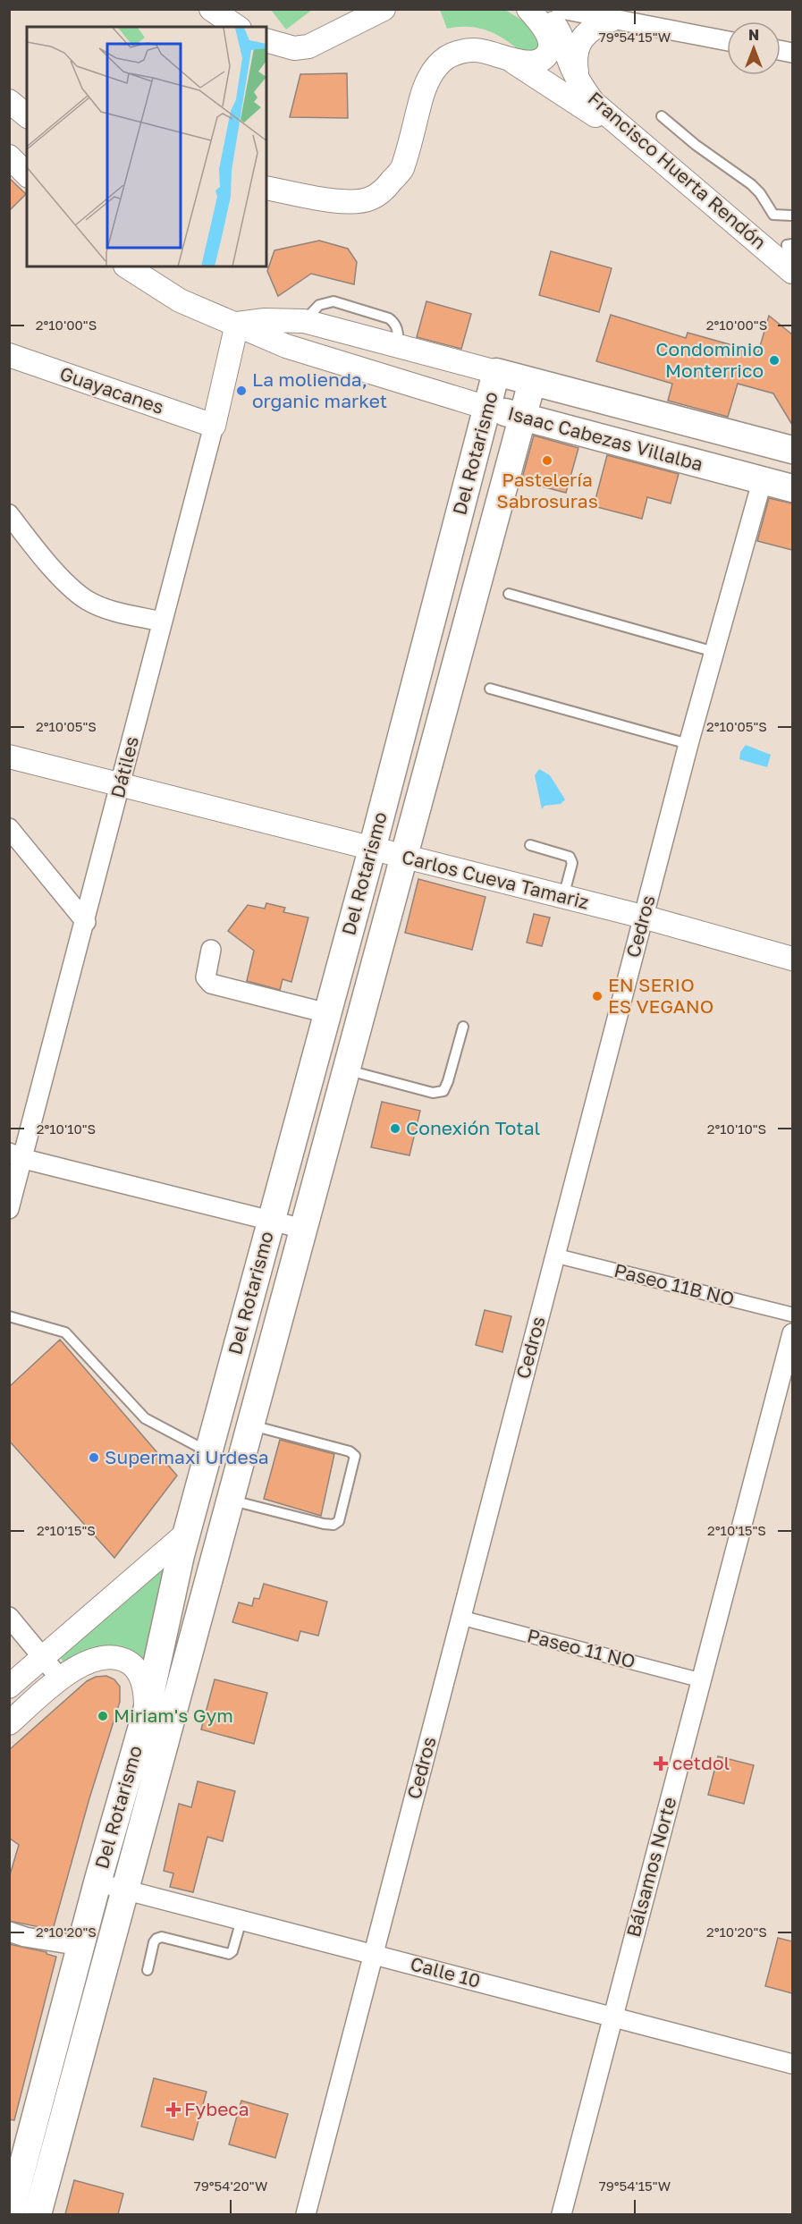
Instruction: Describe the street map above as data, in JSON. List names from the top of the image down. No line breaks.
{"streets":{"main road":["Isaac Cabezas Villalba","Del Rotarismo"],"street":["Francisco Huerta Rendón","Guayacanes","Dátiles","Carlos Cueva Tamariz","Cedros","Paseo 11B NO","Paseo 11 NO","Bálsamos Norte","Calle 10"]},"crossings":[["Guayacanes","Dátiles"],["Isaac Cabezas Villalba","Del Rotarismo"],["Isaac Cabezas Villalba","Dátiles"],["Isaac Cabezas Villalba","Cedros"],["Del Rotarismo","Carlos Cueva Tamariz"],["Del Rotarismo","Calle 10"],["Dátiles","Carlos Cueva Tamariz"],["Carlos Cueva Tamariz","Cedros"],["Cedros","Paseo 11B NO"],["Cedros","Paseo 11 NO"],["Cedros","Calle 10"],["Paseo 11 NO","Bálsamos Norte"],["Bálsamos Norte","Calle 10"]],"places":{"other":["Condominio Monterrico","La molienda, organic market","Pastelería Sabrosuras","EN SERIO ES VEGANO","Conexión Total","Supermaxi Urdesa","Miriam's Gym"],"health":["cetdol","Fybeca"]},"north":"top","coordinates":["79°54'15\"W","2°10'00\"S","2°10'05\"S","2°10'10\"S","2°10'15\"S","2°10'20\"S","79°54'20\"W"]}
